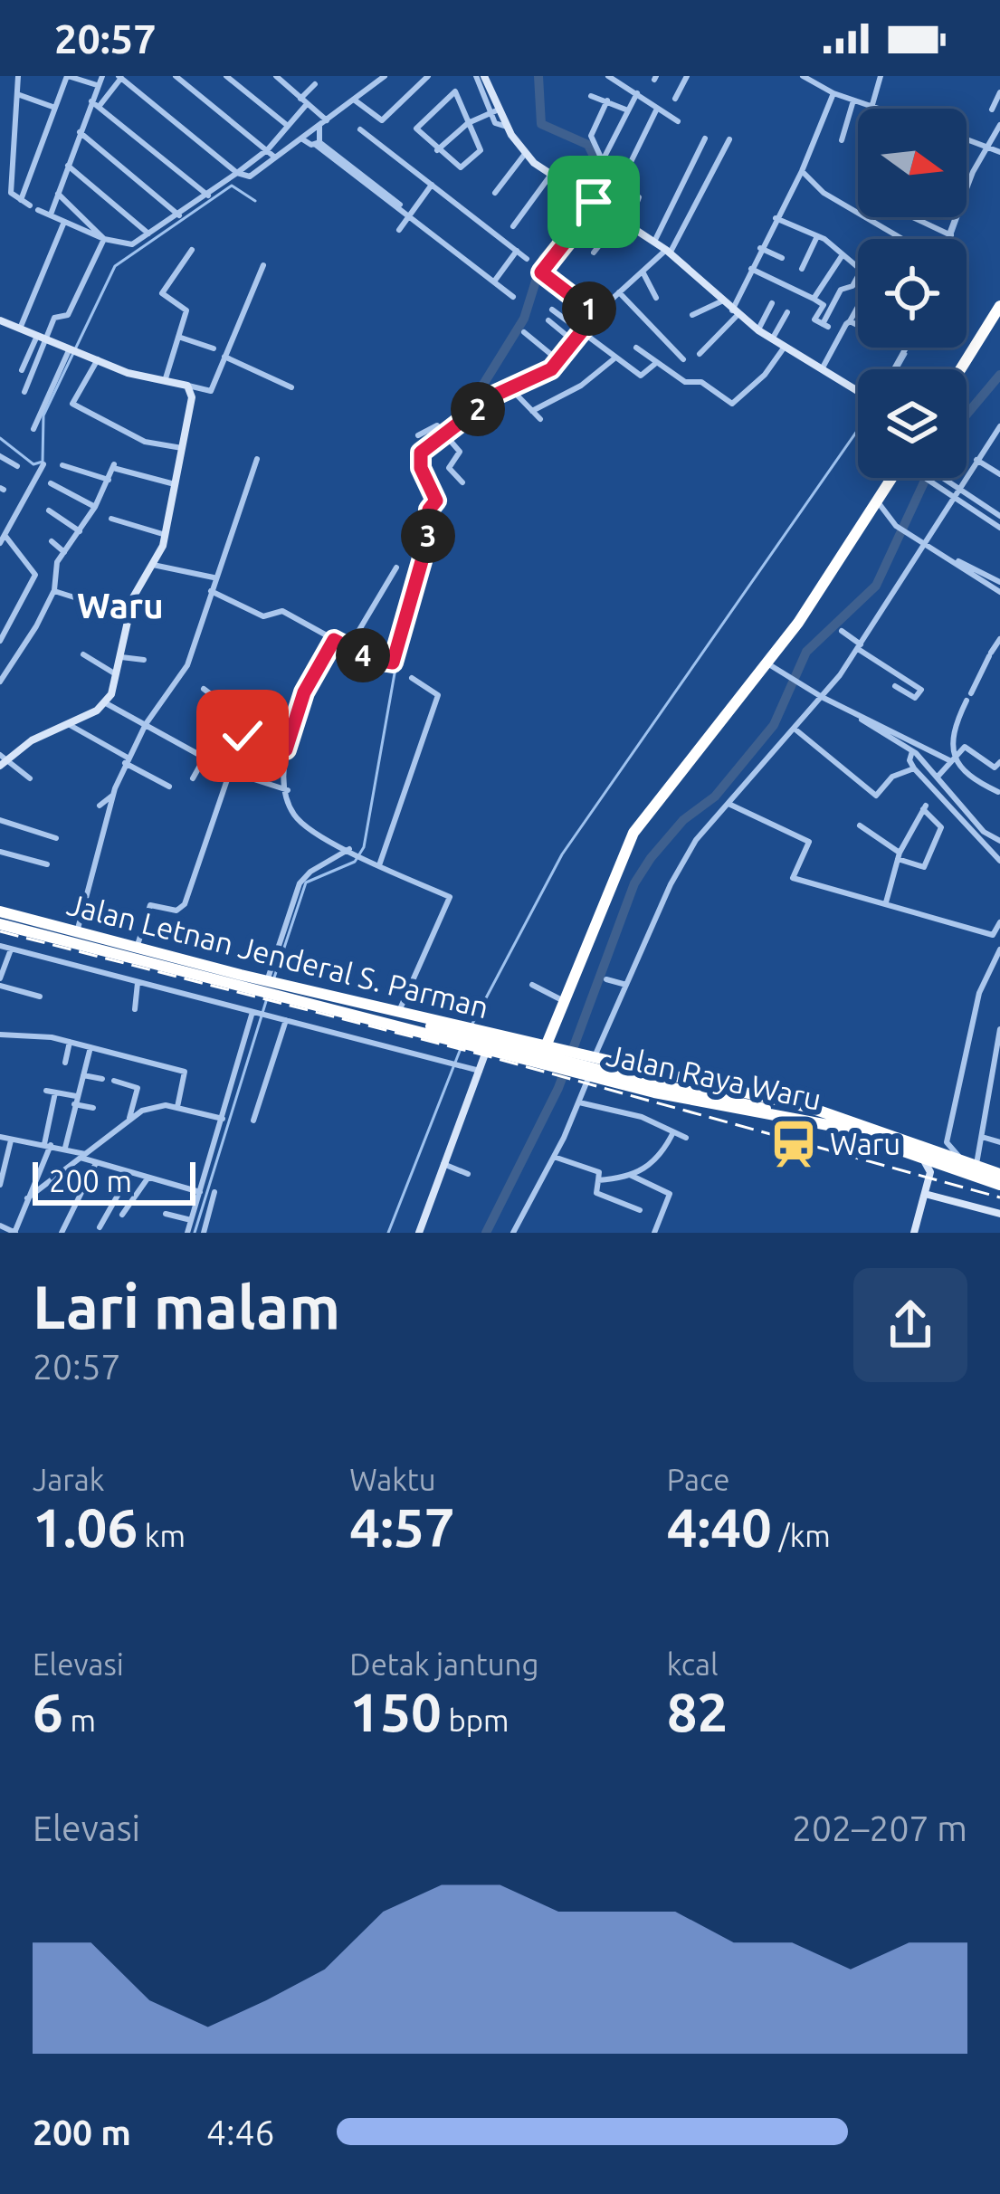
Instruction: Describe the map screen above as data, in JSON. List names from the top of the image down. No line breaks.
{"streets":{"highway":["Jalan Letnan Jenderal S. Parman","Jalan Raya Waru"]},"crossings":[["Jalan Letnan Jenderal S. Parman","Jalan Raya Waru"]],"districts":["Waru"],"places":{"station":["Waru"]},"scale_bar":"200 m","north":"right","page":{"status":"20:57","pins":["1","2","3","4"],"scale":"200 m","heading":["Lari malam","20:57"],"stats":[["Jarak","1.06 km"],["Waktu","4:57"],["Pace","4:40 /km"],["Elevasi","6 m"],["Detak jantung","150 bpm"],["kcal","82"]],"chart":["Elevasi","202–207 m"],"list":[{"name":"200 m","note":"4:46"}]}}
